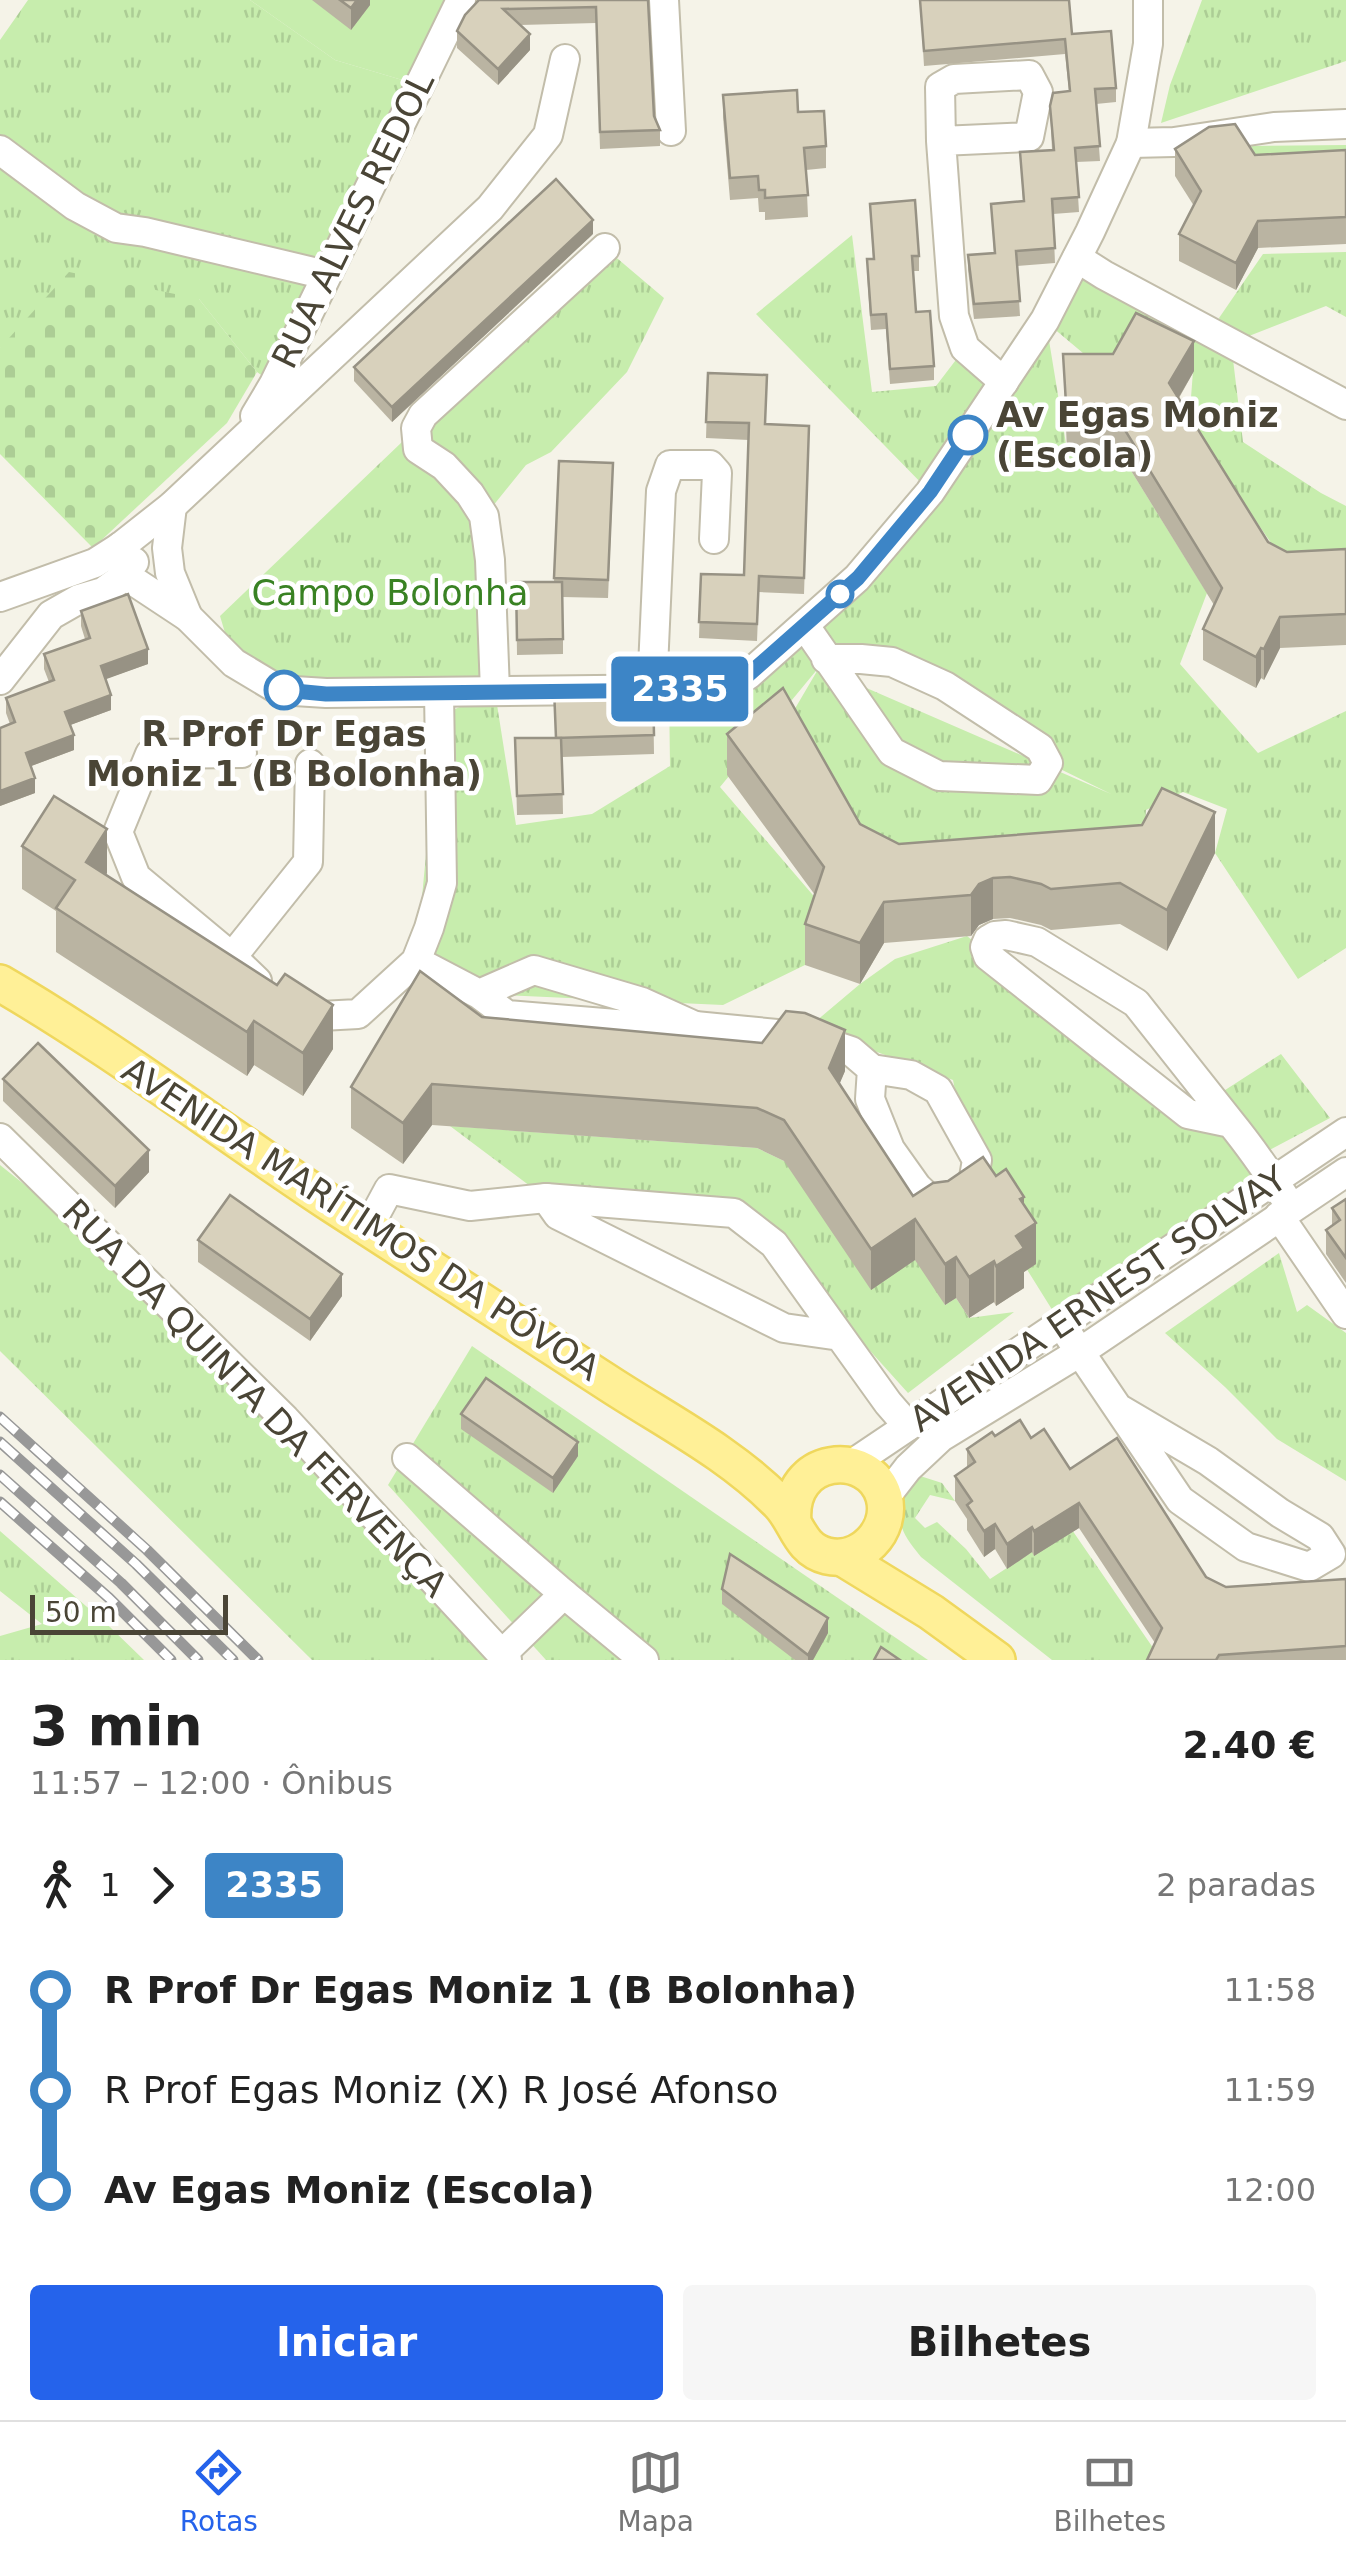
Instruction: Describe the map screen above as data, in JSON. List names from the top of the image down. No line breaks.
{"streets":{"main road":["AVENIDA MARÍTIMOS DA PÓVOA"],"street":["RUA ALVES REDOL","AVENIDA ERNEST SOLVAY","RUA DA QUINTA DA FERVENÇA"]},"crossings":[["AVENIDA MARÍTIMOS DA PÓVOA","AVENIDA ERNEST SOLVAY"]],"parks":["Campo Bolonha"],"places":["Av Egas Moniz (Escola)","R Prof Dr Egas Moniz 1 (B Bolonha)"],"lines":["bus line 2335"],"scale_bar":"50 m","page":{"on_map":"2335","scale":"50 m","heading":["3 min","11:57 – 12:00 · Ônibus","2.40 €"],"legs":["1","2335","2 paradas"],"list":[{"name":"R Prof Dr Egas Moniz 1 (B Bolonha)","value":"11:58"},{"name":"R Prof Egas Moniz (X) R José Afonso","value":"11:59"},{"name":"Av Egas Moniz (Escola)","value":"12:00"}],"buttons":["Iniciar","Bilhetes"],"tabs":["Rotas","Mapa","Bilhetes"]}}
